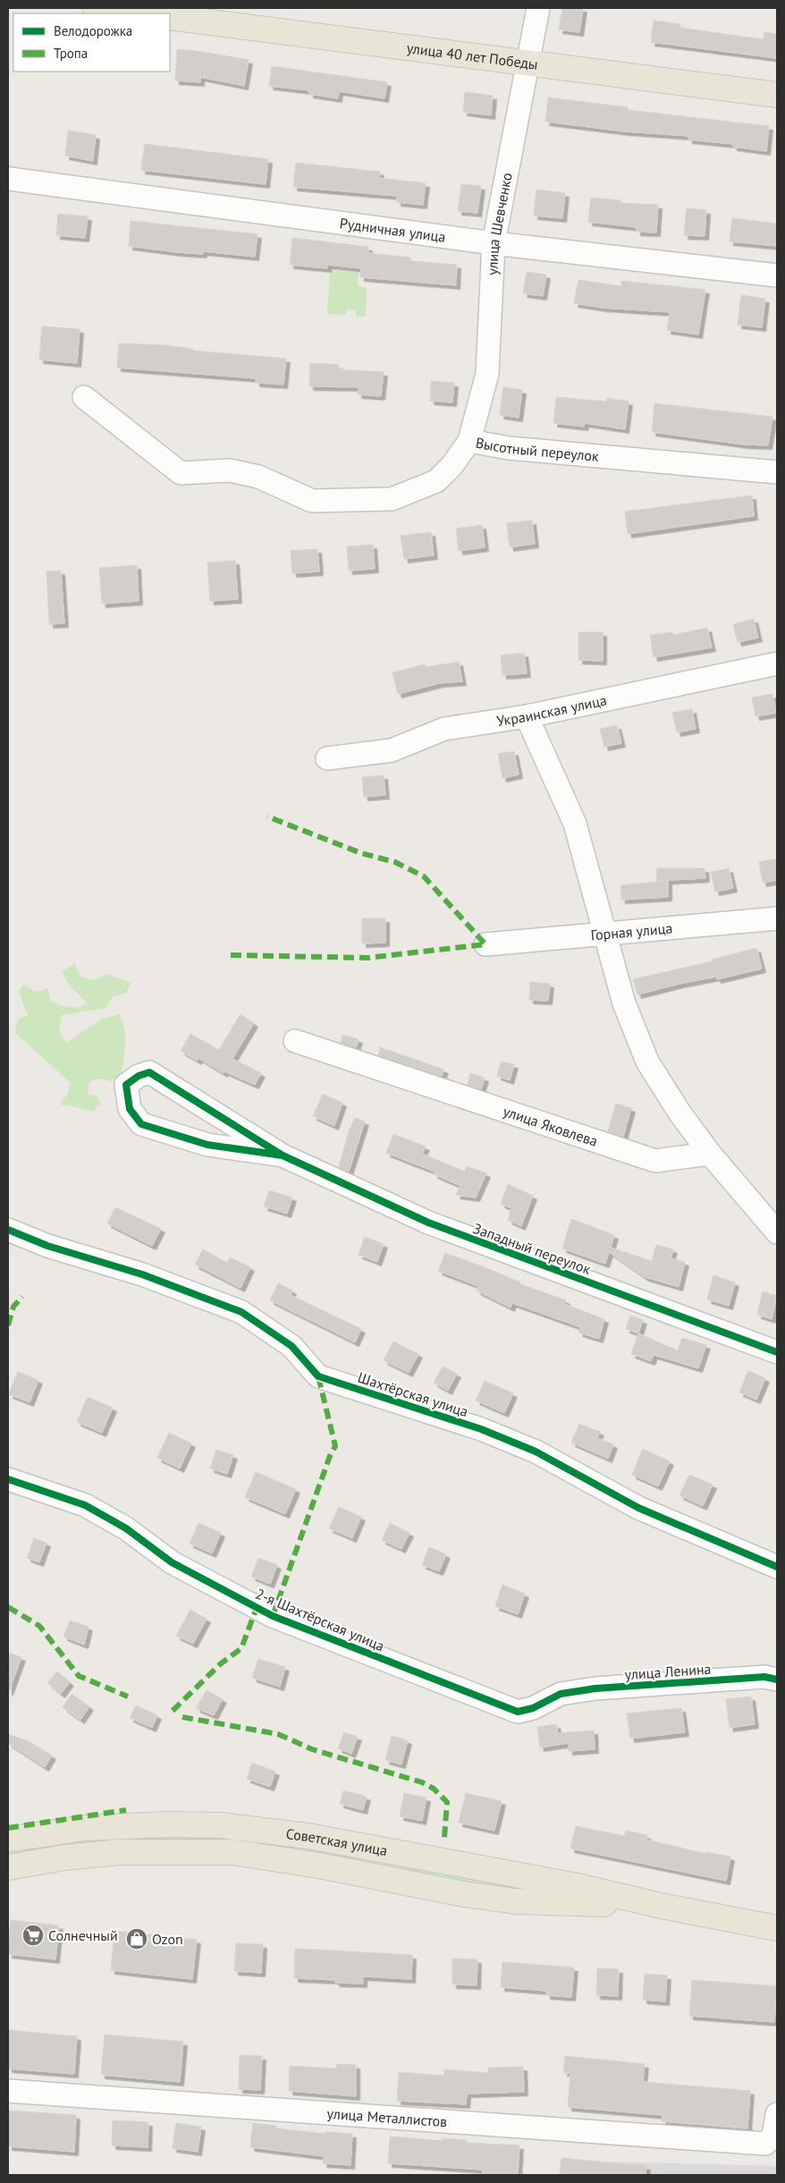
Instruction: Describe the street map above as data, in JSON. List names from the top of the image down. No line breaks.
{"streets":{"main road":["улица 40 лет Победы","Советская улица"],"street":["улица Шевченко","Рудничная улица","Высотный переулок","Украинская улица","Горная улица","улица Яковлева","Западный переулок","Шахтёрская улица","2-я Шахтёрская улица","улица Ленина","улица Металлистов"]},"crossings":[["улица 40 лет Победы","улица Шевченко"],["улица Шевченко","Рудничная улица"],["улица Шевченко","Высотный переулок"],["2-я Шахтёрская улица","улица Ленина"]],"places":{"supermarket":["Солнечный"],"shop":["Ozon"]},"legend":["Велодорожка","Тропа"]}
